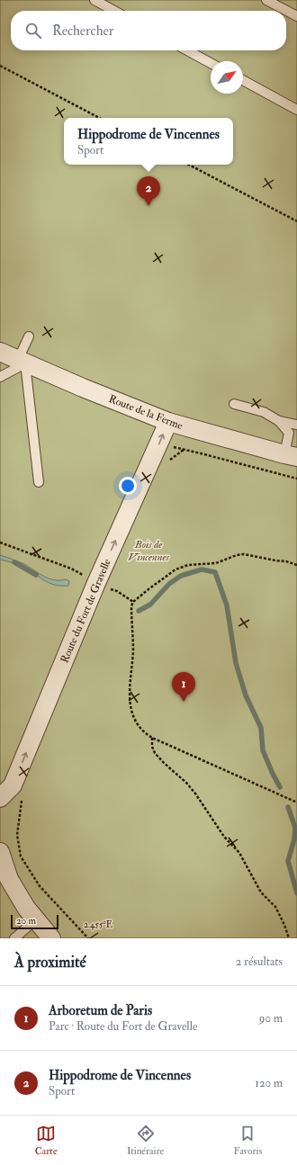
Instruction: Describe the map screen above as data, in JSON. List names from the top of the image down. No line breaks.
{"streets":{"street":["Route de la Ferme","Route du Fort de Gravelle"]},"crossings":[["Route de la Ferme","Route du Fort de Gravelle"]],"one_way":["Route du Fort de Gravelle"],"parks":["Bois de Vincennes"],"scale_bar":"20 m","north":"top right","page":{"search":"Rechercher","popup":["Hippodrome de Vincennes","Sport"],"pins":["2","1"],"scale":"20 m","heading":["À proximité","2 résultats"],"list":[{"mark":"1","name":"Arboretum de Paris","note":"Parc · Route du Fort de Gravelle","value":"90 m"},{"mark":"2","name":"Hippodrome de Vincennes","note":"Sport","value":"120 m"}],"nav":["Carte","Itinéraire","Favoris"]},"coordinates":["2.455°E"]}
